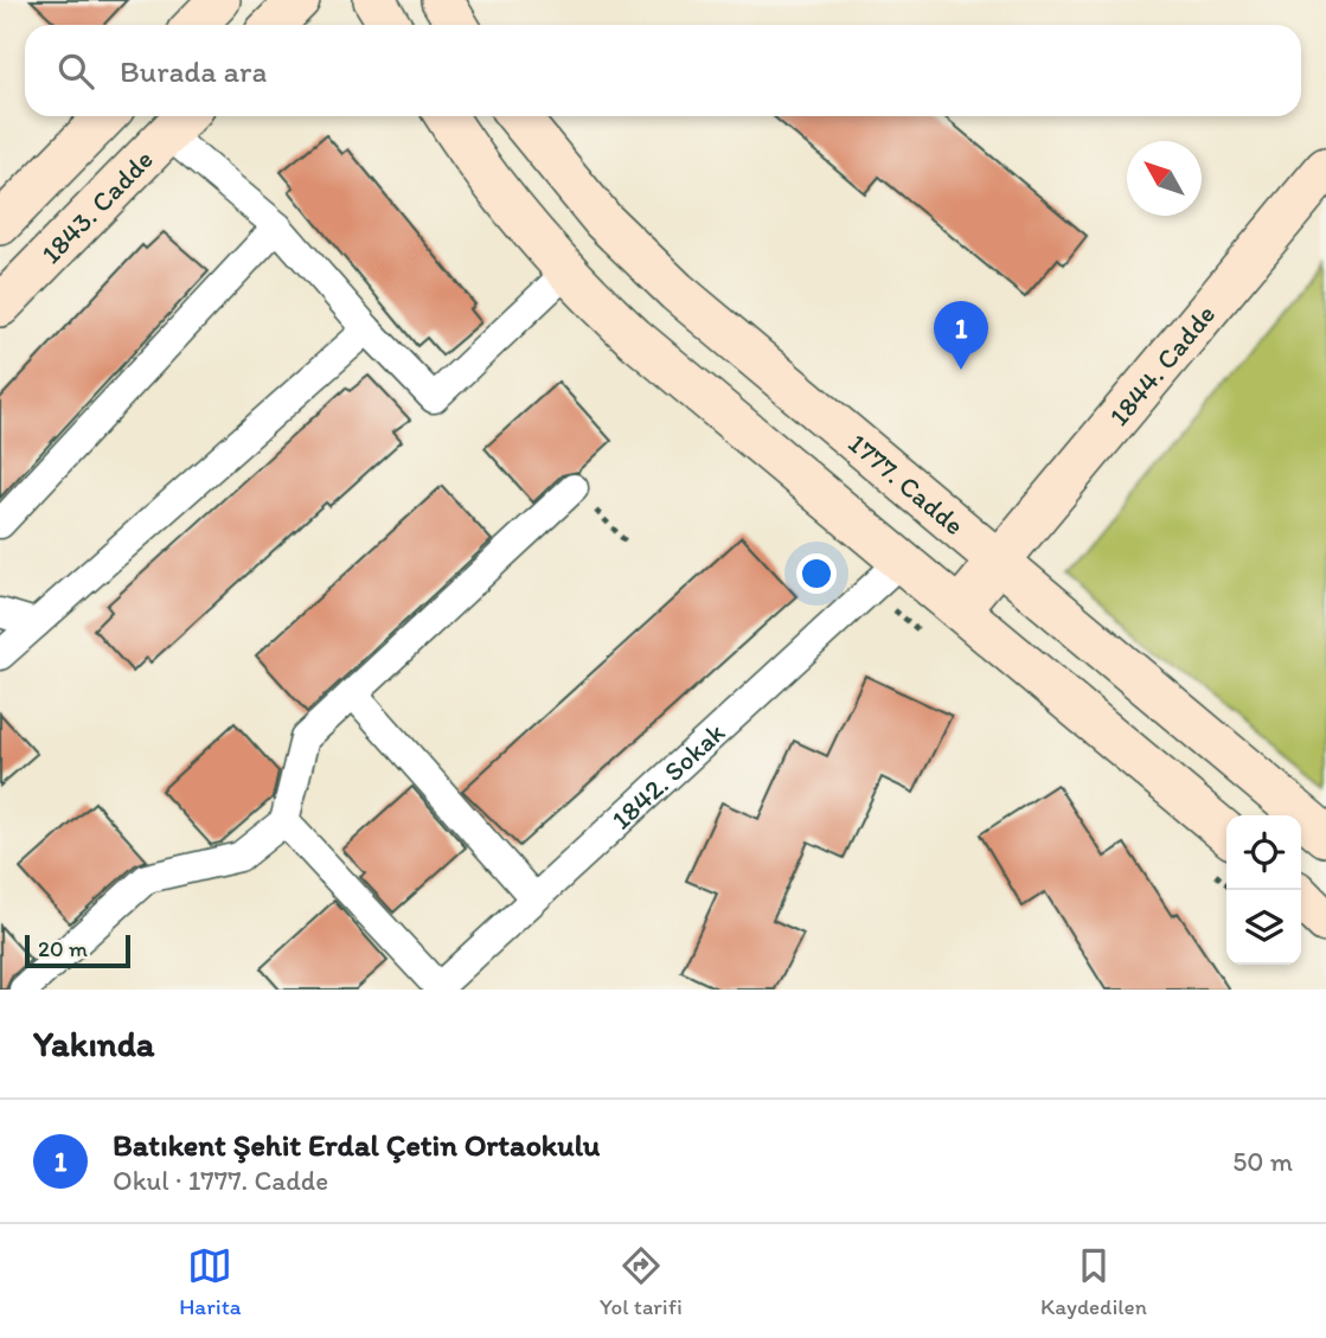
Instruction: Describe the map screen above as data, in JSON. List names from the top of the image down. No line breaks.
{"streets":{"main road":["1843. Cadde","1844. Cadde","1777. Cadde"],"street":["1842. Sokak"]},"crossings":[["1844. Cadde","1777. Cadde"]],"scale_bar":"20 m","north":"top left","page":{"search":"Burada ara","pins":"1","scale":"20 m","heading":"Yakında","list":[{"mark":"1","name":"Batıkent Şehit Erdal Çetin Ortaokulu","note":"Okul · 1777. Cadde","value":"50 m"}],"nav":["Harita","Yol tarifi","Kaydedilen"]}}
